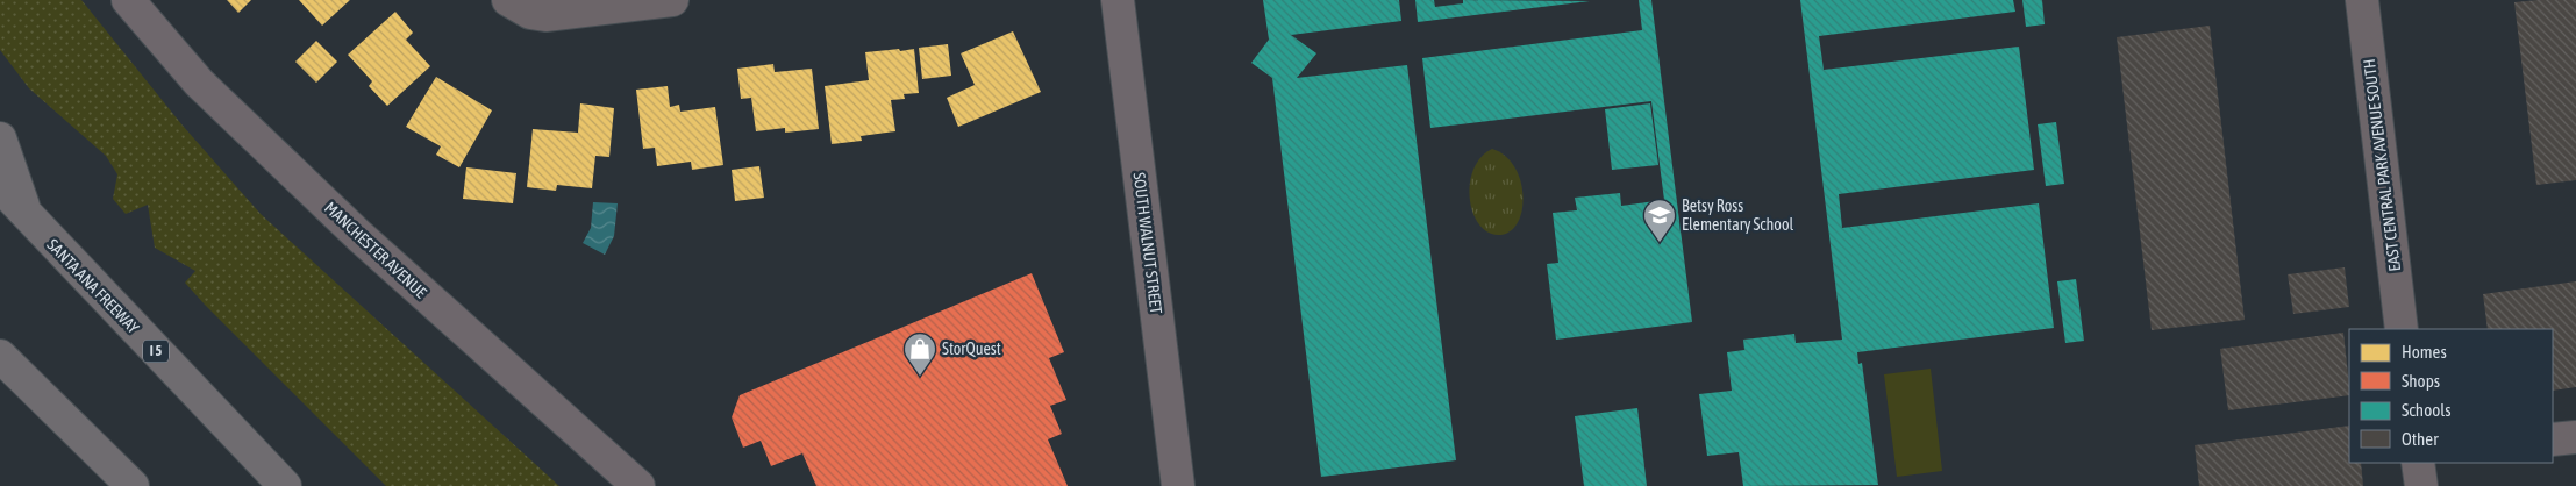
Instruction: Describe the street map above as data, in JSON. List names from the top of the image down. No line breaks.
{"streets":{"highway":["SANTA ANA FREEWAY","I 5"],"street":["EAST CENTRAL PARK AVENUE SOUTH","SOUTH WALNUT STREET","MANCHESTER AVENUE"]},"places":{"school or university":["Betsy Ross Elementary School"],"shop":["StorQuest"]},"legend":["Homes","Shops","Schools","Other"]}
